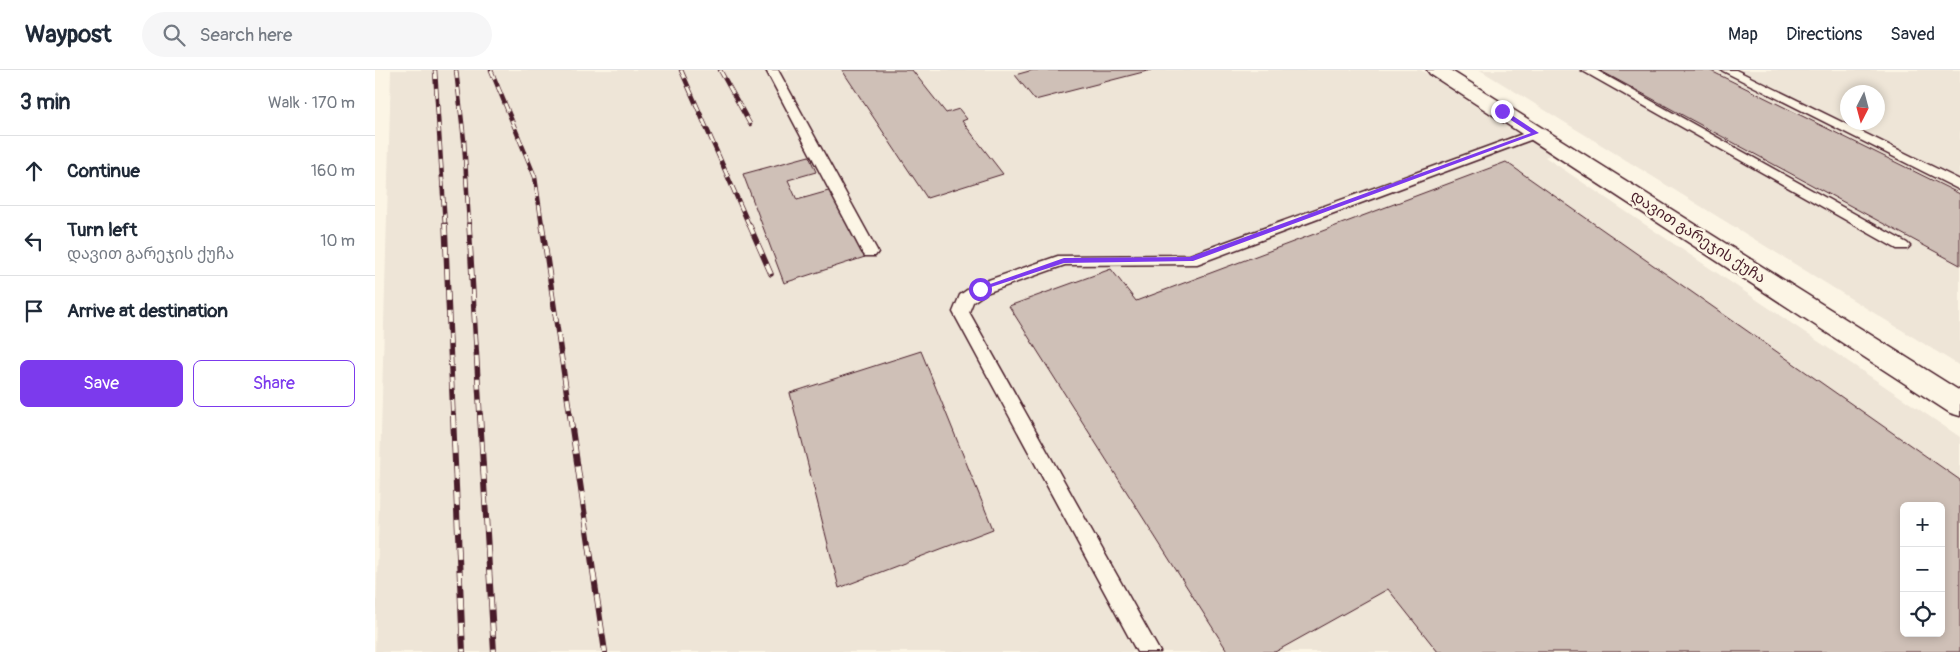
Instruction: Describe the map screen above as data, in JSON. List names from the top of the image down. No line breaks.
{"streets":{"street":["დავით გარეჯის ქუჩა"]},"north":"bottom","page":{"header":"Waypost","search":"Search here","nav":["Map","Directions","Saved"],"heading":["3 min","Walk · 170 m"],"list":[["Continue","160 m"],["Turn left","დავით გარეჯის ქუჩა","10 m"],"Arrive at destination"],"buttons":["Save","Share"],"map_buttons":["+","−"]}}
